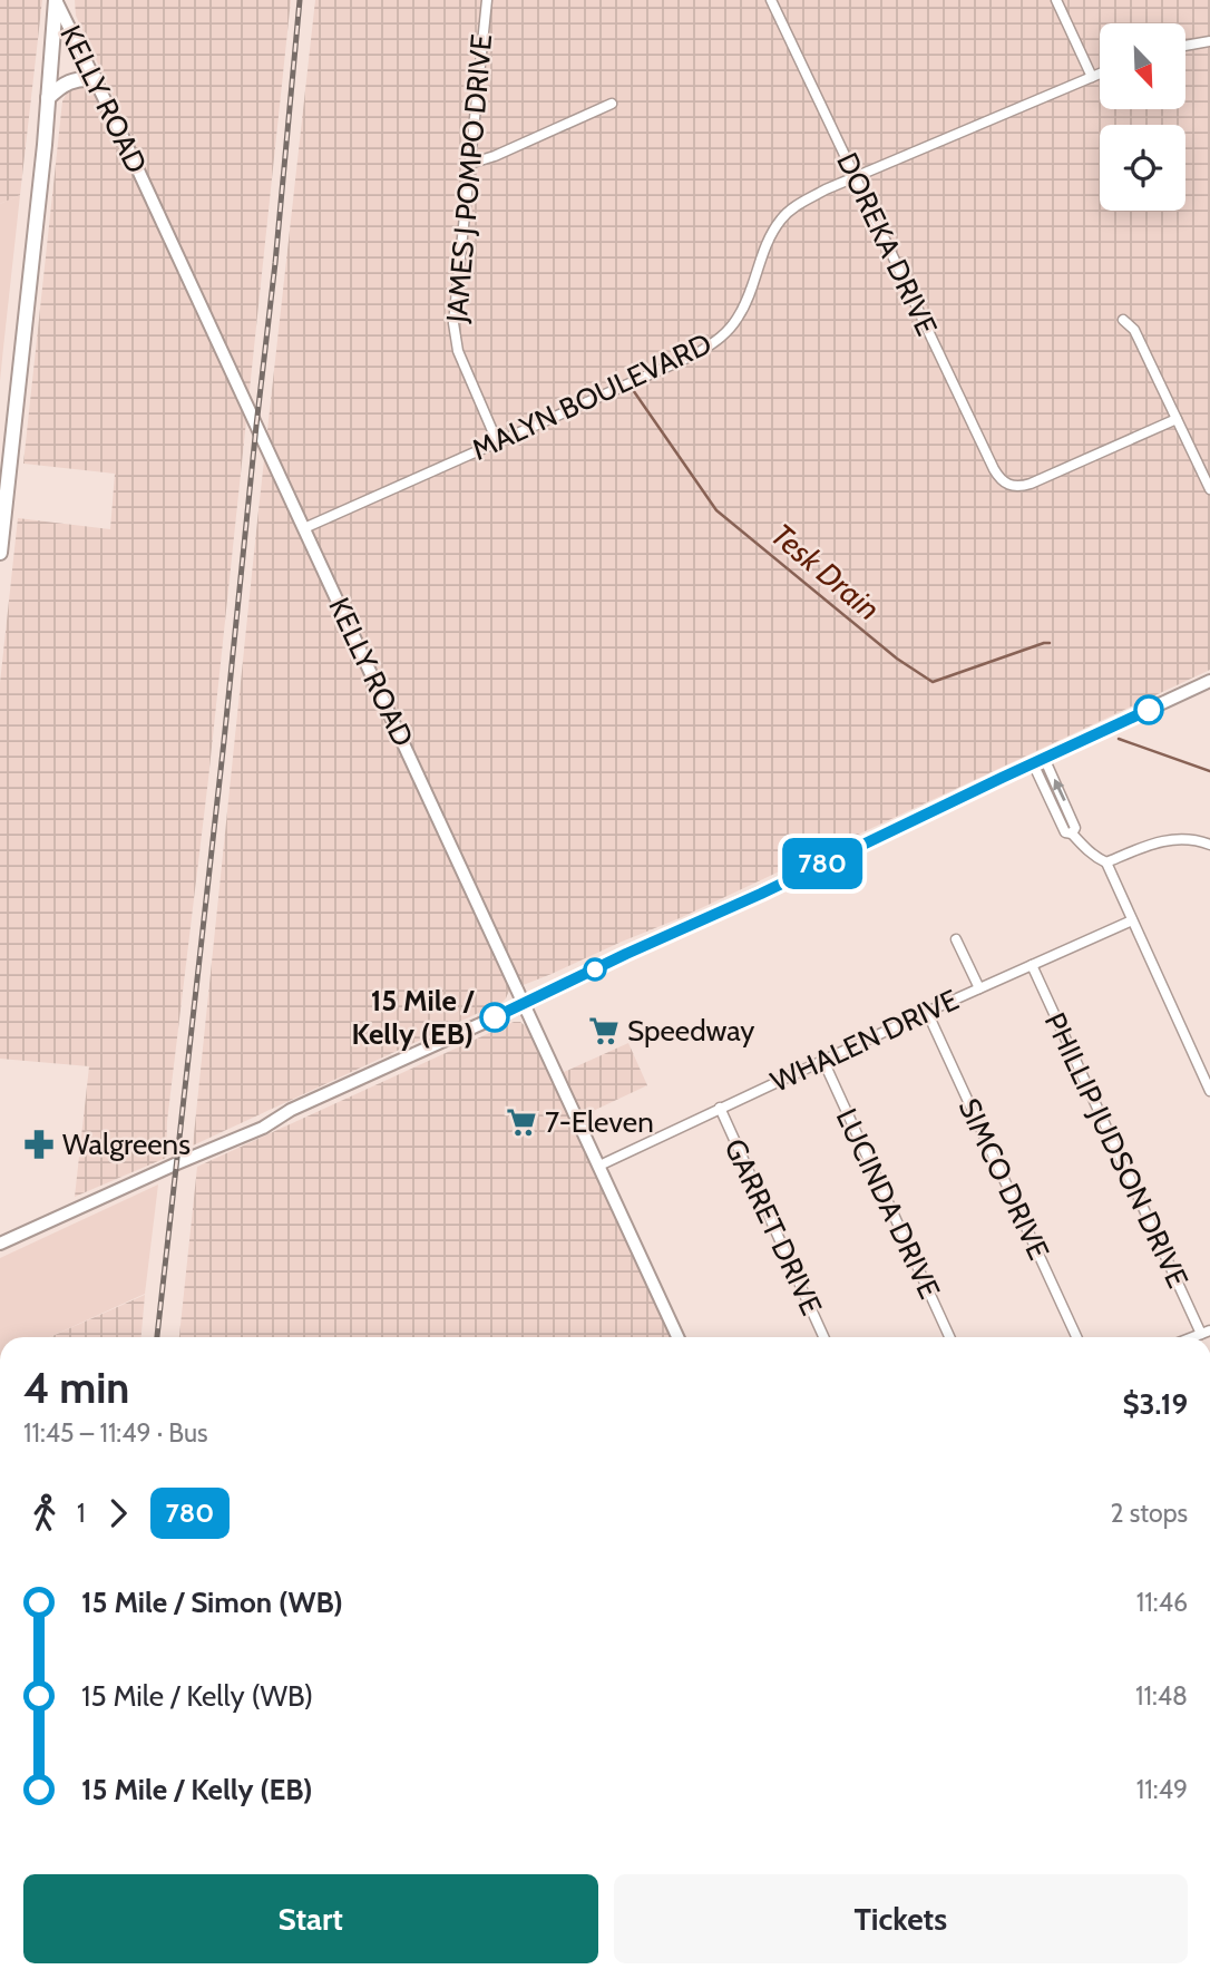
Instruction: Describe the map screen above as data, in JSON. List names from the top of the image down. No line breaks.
{"streets":{"street":["KELLY ROAD","JAMES J POMPO DRIVE","DOREKA DRIVE","MALYN BOULEVARD","WHALEN DRIVE","PHILLIP JUDSON DRIVE","SIMCO DRIVE","LUCINDA DRIVE","GARRET DRIVE"]},"crossings":[["KELLY ROAD","MALYN BOULEVARD"],["KELLY ROAD","WHALEN DRIVE"],["JAMES J POMPO DRIVE","MALYN BOULEVARD"],["DOREKA DRIVE","MALYN BOULEVARD"],["WHALEN DRIVE","PHILLIP JUDSON DRIVE"],["WHALEN DRIVE","SIMCO DRIVE"],["WHALEN DRIVE","LUCINDA DRIVE"],["WHALEN DRIVE","GARRET DRIVE"]],"water":["Tesk Drain"],"places":{"other":["15 Mile / Kelly (EB)"],"supermarket":["Speedway","7-Eleven"],"pharmacy":["Walgreens"]},"lines":["bus line 780"],"north":"bottom right","page":{"on_map":"780","heading":["4 min","11:45 – 11:49 · Bus","$3.19"],"legs":["1","780","2 stops"],"list":[{"name":"15 Mile / Simon (WB)","value":"11:46"},{"name":"15 Mile / Kelly (WB)","value":"11:48"},{"name":"15 Mile / Kelly (EB)","value":"11:49"}],"buttons":["Start","Tickets"]}}
